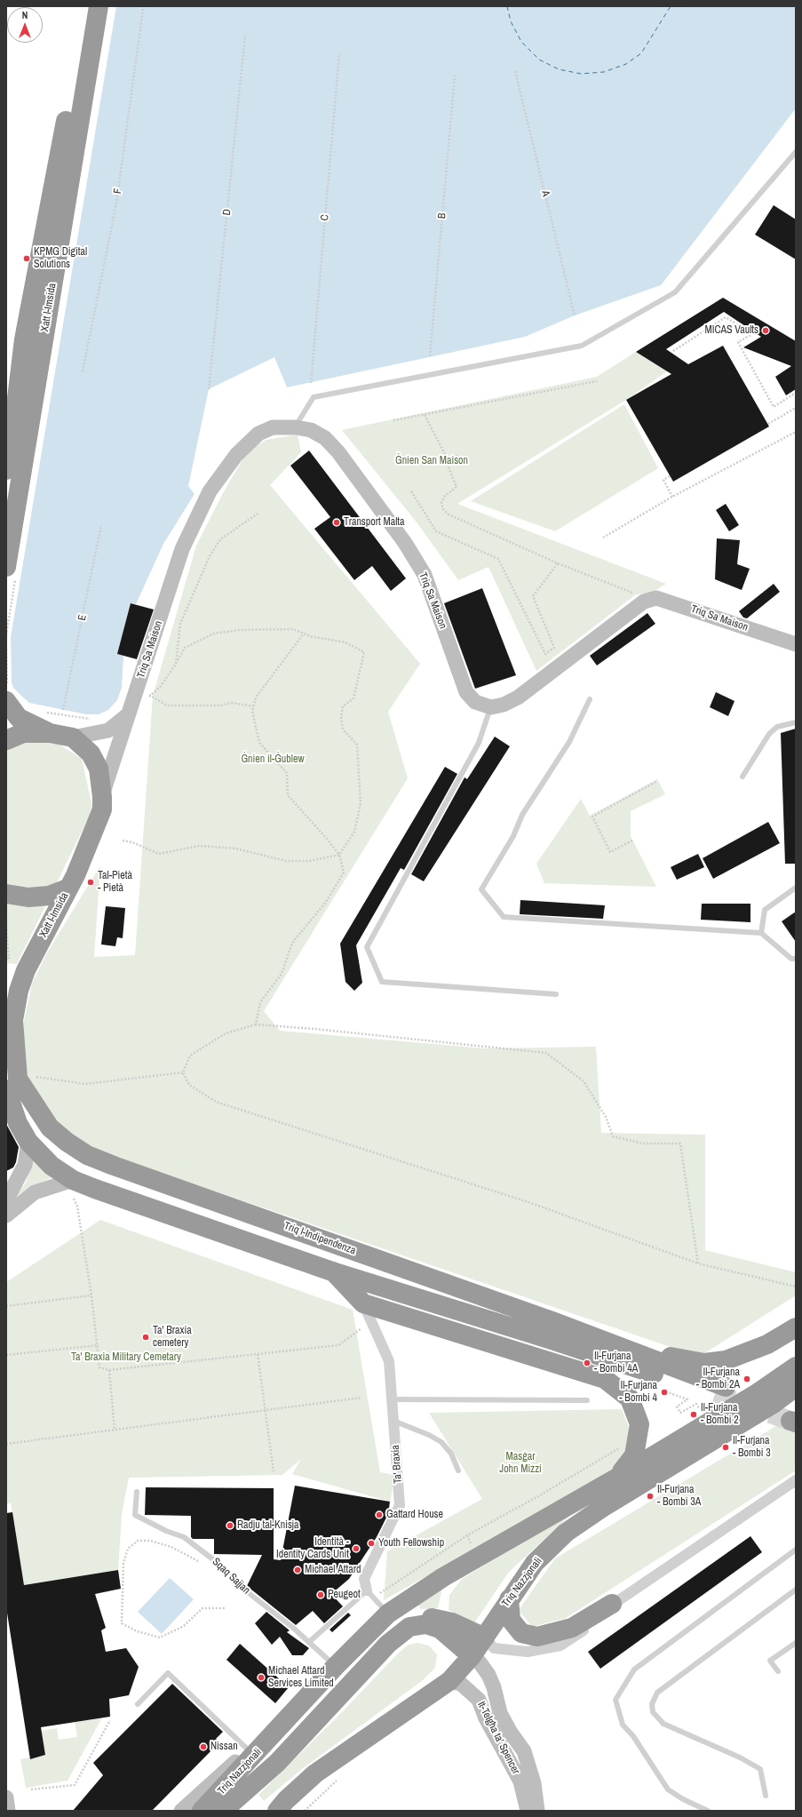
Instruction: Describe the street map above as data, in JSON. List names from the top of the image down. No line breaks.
{"streets":{"highway":["Xatt l-Imsida","Triq l-Indipendenza","Triq Nazzjonali"],"street":["Triq Sa Maison","Ta' Braxia","It-Telgħa ta' Spencer"],"lane":["Sqaq Sajjan"],"path":["F","A","D","B","C","E"]},"crossings":[["Xatt l-Imsida","Triq Sa Maison"],["Xatt l-Imsida","Triq l-Indipendenza"],["Sqaq Sajjan","Triq Nazzjonali"],["Triq Nazzjonali","It-Telgħa ta' Spencer"]],"parks":["Ġnien San Maison","Ġnien il-Ġublew","Ta' Braxia Military Cemetary","Masġar John Mizzi"],"places":["KPMG Digital Solutions","MICAS Vaults","Transport Malta","Tal-Pietà - Pietà","Ta' Braxia cemetery","Il-Furjana - Bombi 4A","Il-Furjana - Bombi 2A","Il-Furjana - Bombi 4","Il-Furjana - Bombi 2","Il-Furjana - Bombi 3","Il-Furjana - Bombi 3A","Gattard House","Radju tal-Knisja","Youth Fellowship","Identità - Identity Cards Unit","Michael Attard","Peugeot","Michael Attard Services Limited","Nissan"],"north":"top"}
